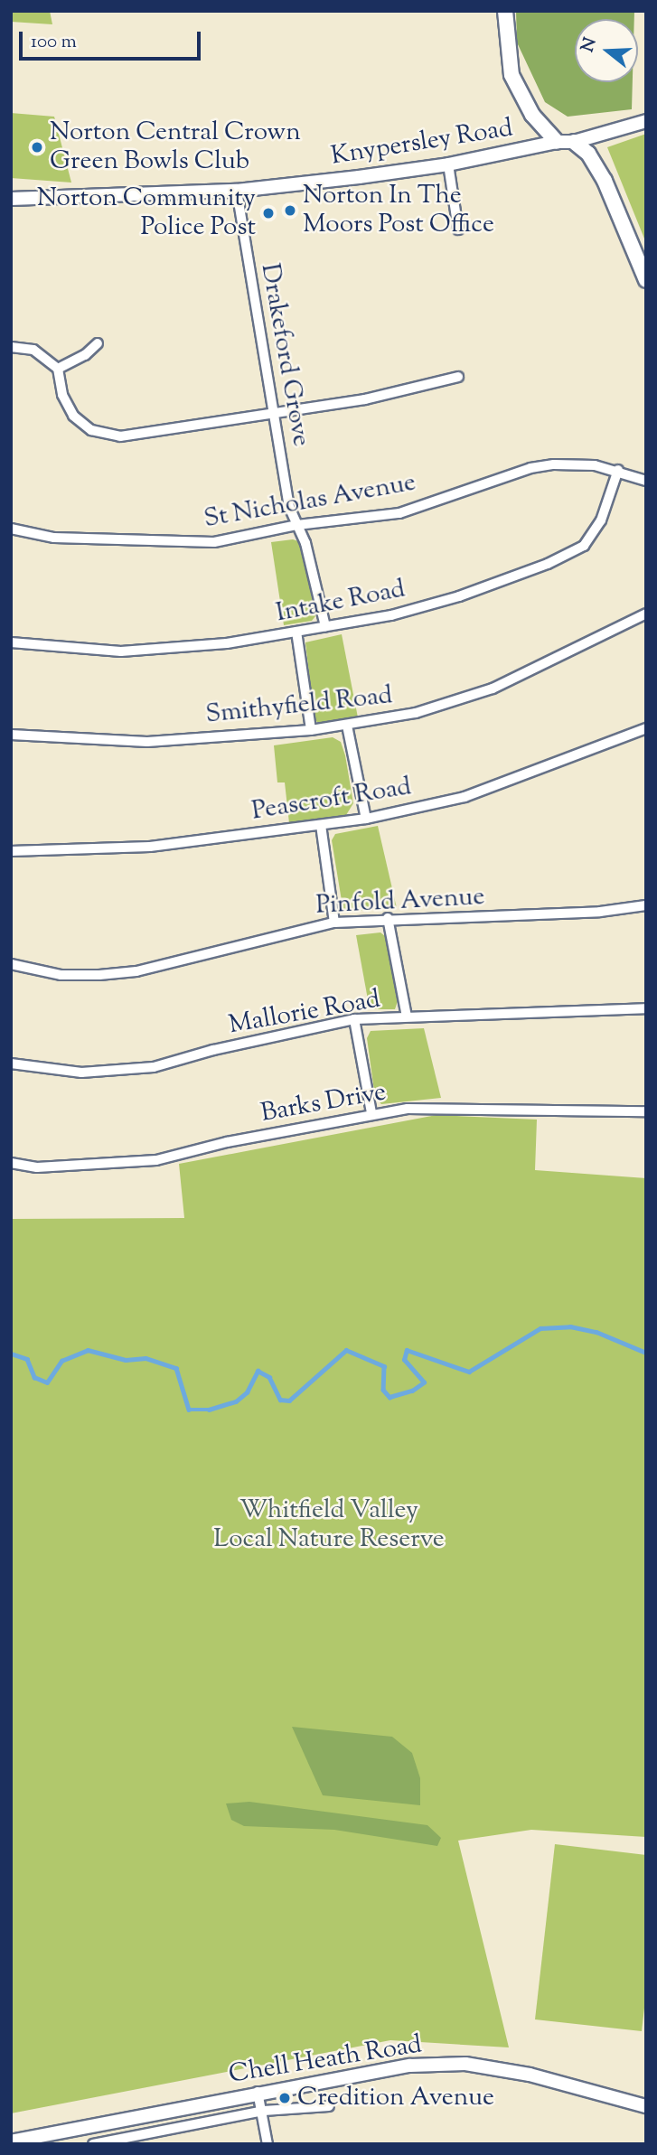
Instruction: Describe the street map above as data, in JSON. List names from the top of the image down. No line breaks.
{"streets":{"street":["Knypersley Road","Drakeford Grove","St Nicholas Avenue","Intake Road","Smithyfield Road","Peascroft Road","Pinfold Avenue","Mallorie Road","Barks Drive","Chell Heath Road"]},"crossings":[["Knypersley Road","Drakeford Grove"],["Drakeford Grove","St Nicholas Avenue"],["Drakeford Grove","Intake Road"],["St Nicholas Avenue","Intake Road"]],"parks":["Whitfield Valley Local Nature Reserve"],"places":["Norton Central Crown Green Bowls Club","Norton In The Moors Post Office","Norton Community Police Post","Credition Avenue"],"scale_bar":"100 m","north":"left"}
